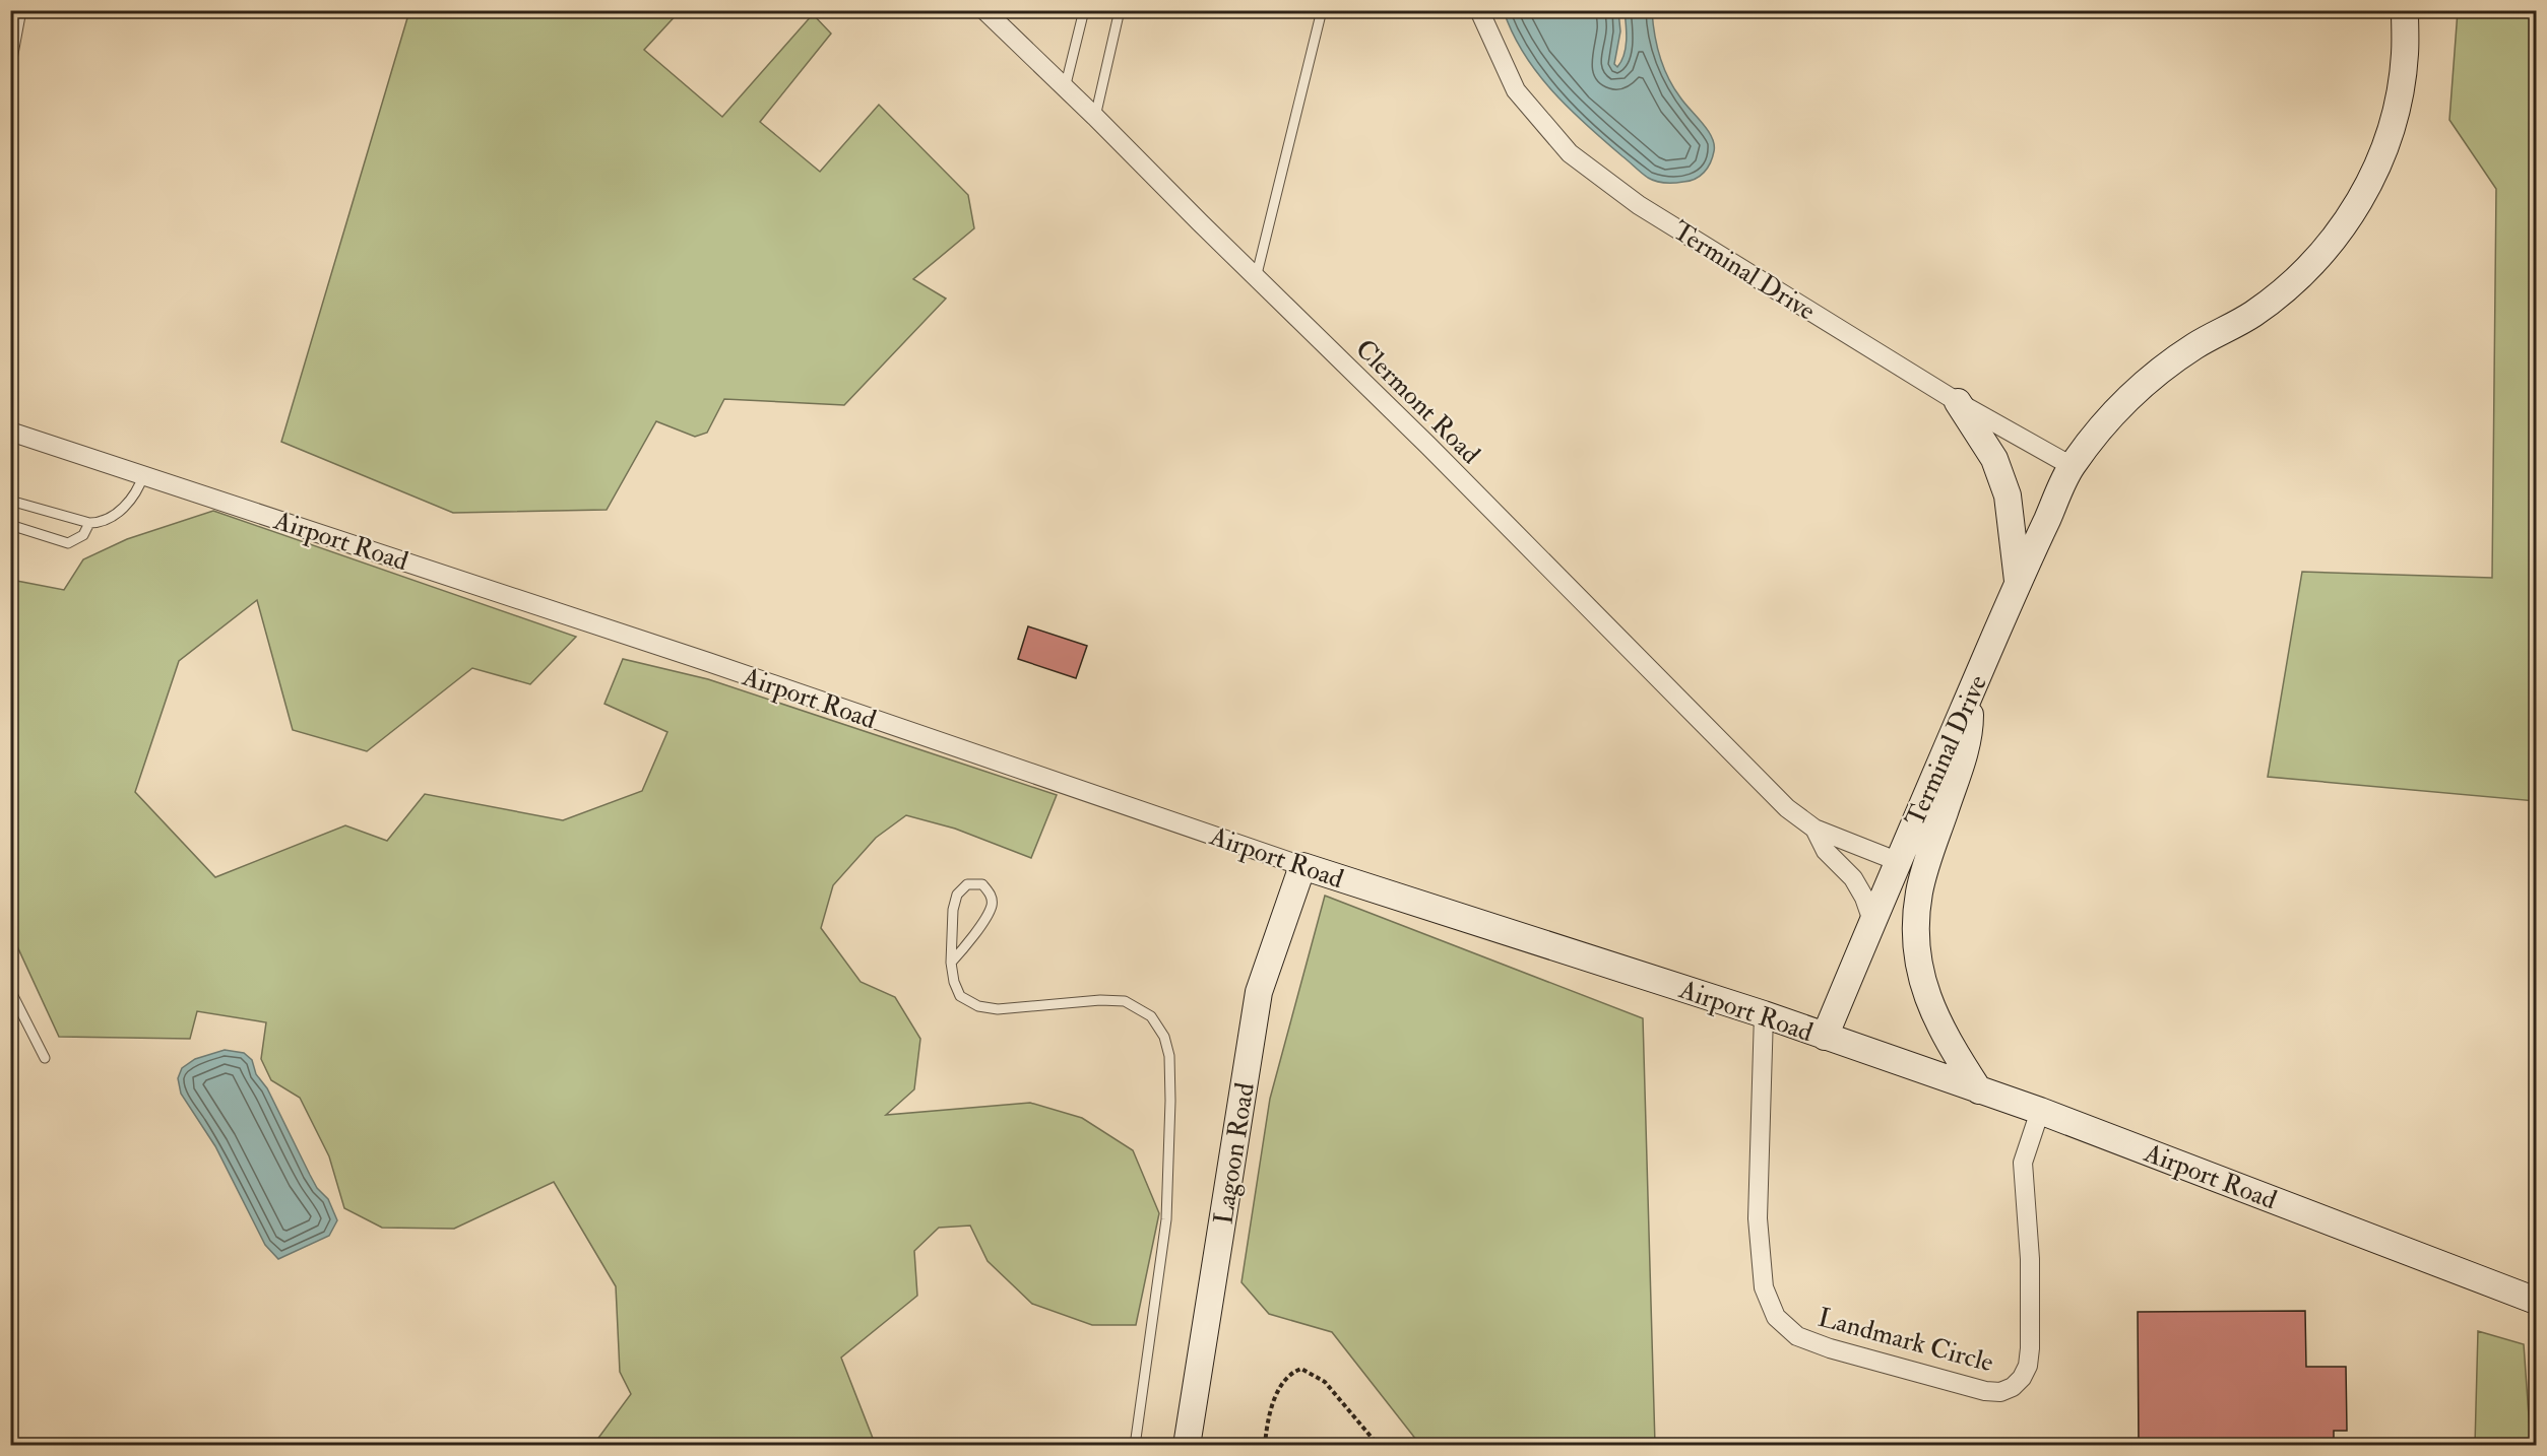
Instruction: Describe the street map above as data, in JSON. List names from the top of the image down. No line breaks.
{"streets":{"street":["Terminal Drive","Clermont Road","Airport Road","Lagoon Road","Landmark Circle"]},"crossings":[["Terminal Drive","Clermont Road"],["Terminal Drive","Airport Road"],["Airport Road","Lagoon Road"],["Airport Road","Landmark Circle"]]}
